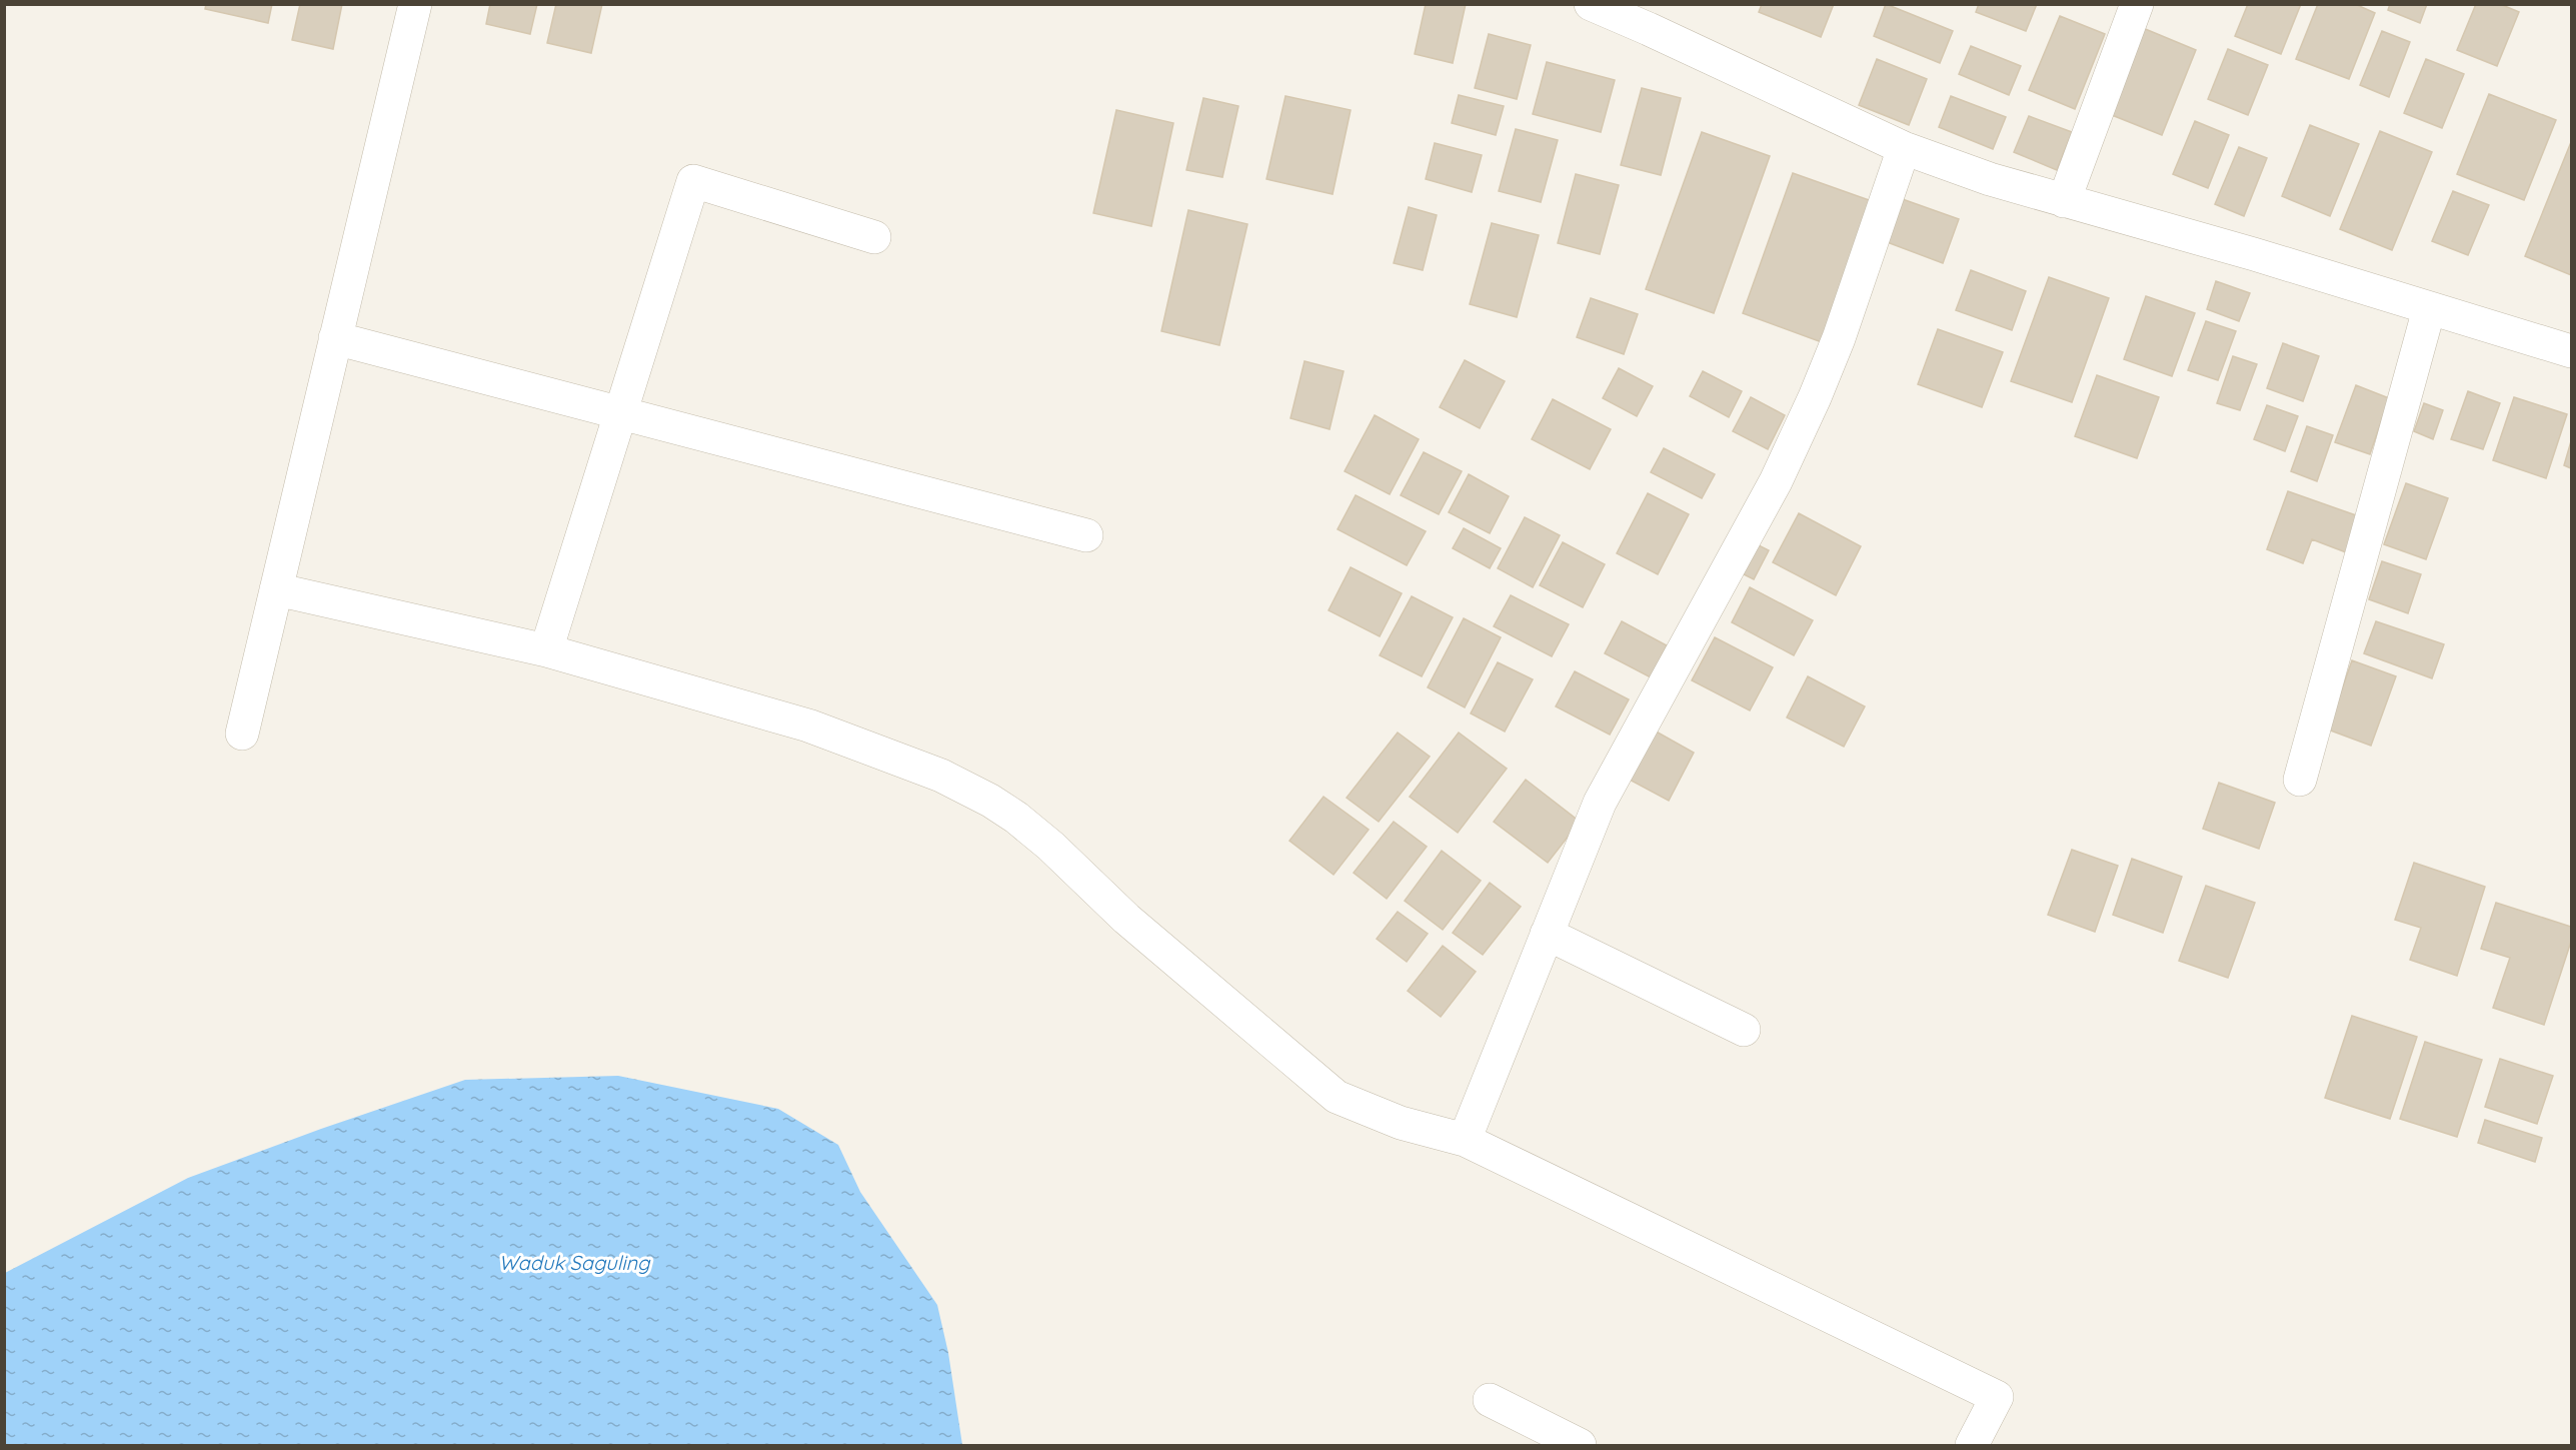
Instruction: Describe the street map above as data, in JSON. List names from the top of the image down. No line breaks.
{"water":["Waduk Saguling"]}
